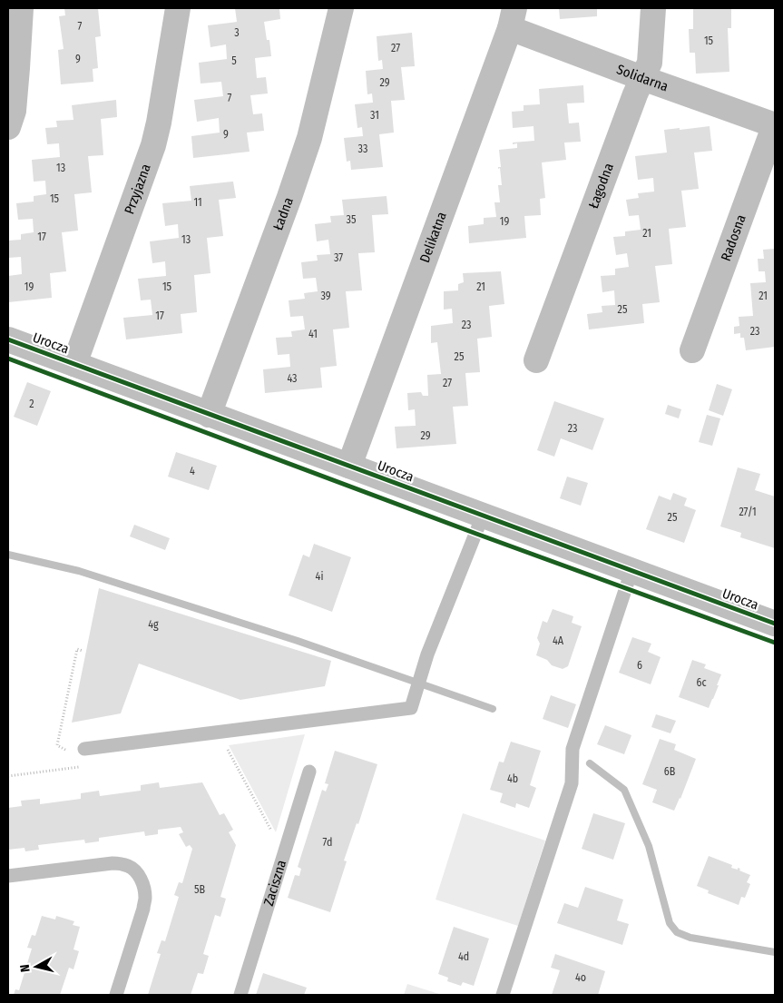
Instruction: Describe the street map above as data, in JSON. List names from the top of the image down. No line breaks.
{"streets":{"street":["Solidarna","Łagodna","Przyjazna","Ładna","Delikatna","Radosna","Urocza"],"lane":["Zaciszna"]},"crossings":[["Solidarna","Łagodna"],["Solidarna","Delikatna"],["Solidarna","Radosna"],["Przyjazna","Urocza"],["Ładna","Urocza"],["Delikatna","Urocza"]],"house_numbers":["7","3","15","27","9","5","29","7","31","9","33","13","15","11","35","19","21","17","13","37","19","15","21","39","21","25","17","23","23","41","25","43","27","2","23","29","4","27/1","25","4i","4g","4A","6","6c","6B","4b","7d","5B","4d","4o"],"north":"left"}
